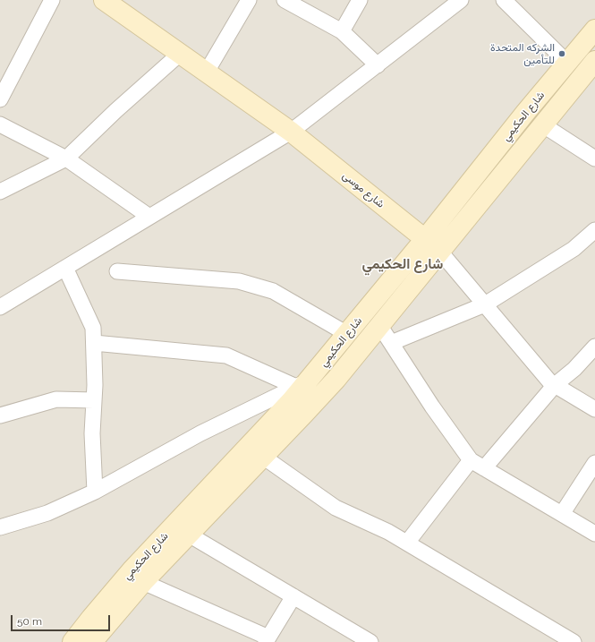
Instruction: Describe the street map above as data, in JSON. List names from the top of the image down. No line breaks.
{"streets":{"street":["شارع الحكيمي","شارع موسى"]},"crossings":[["شارع الحكيمي","شارع موسى"]],"districts":["شارع الحكيمي"],"places":["الشركه المتحدة للتأمين"],"scale_bar":"50 m"}
